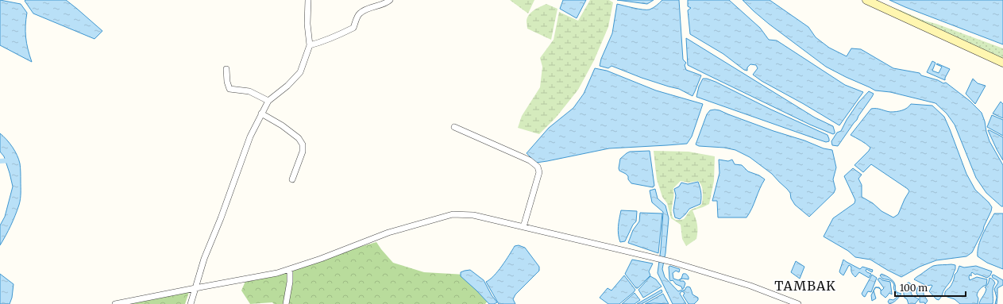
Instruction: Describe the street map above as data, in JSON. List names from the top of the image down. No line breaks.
{"districts":["TAMBAK"],"scale_bar":"100 m"}
